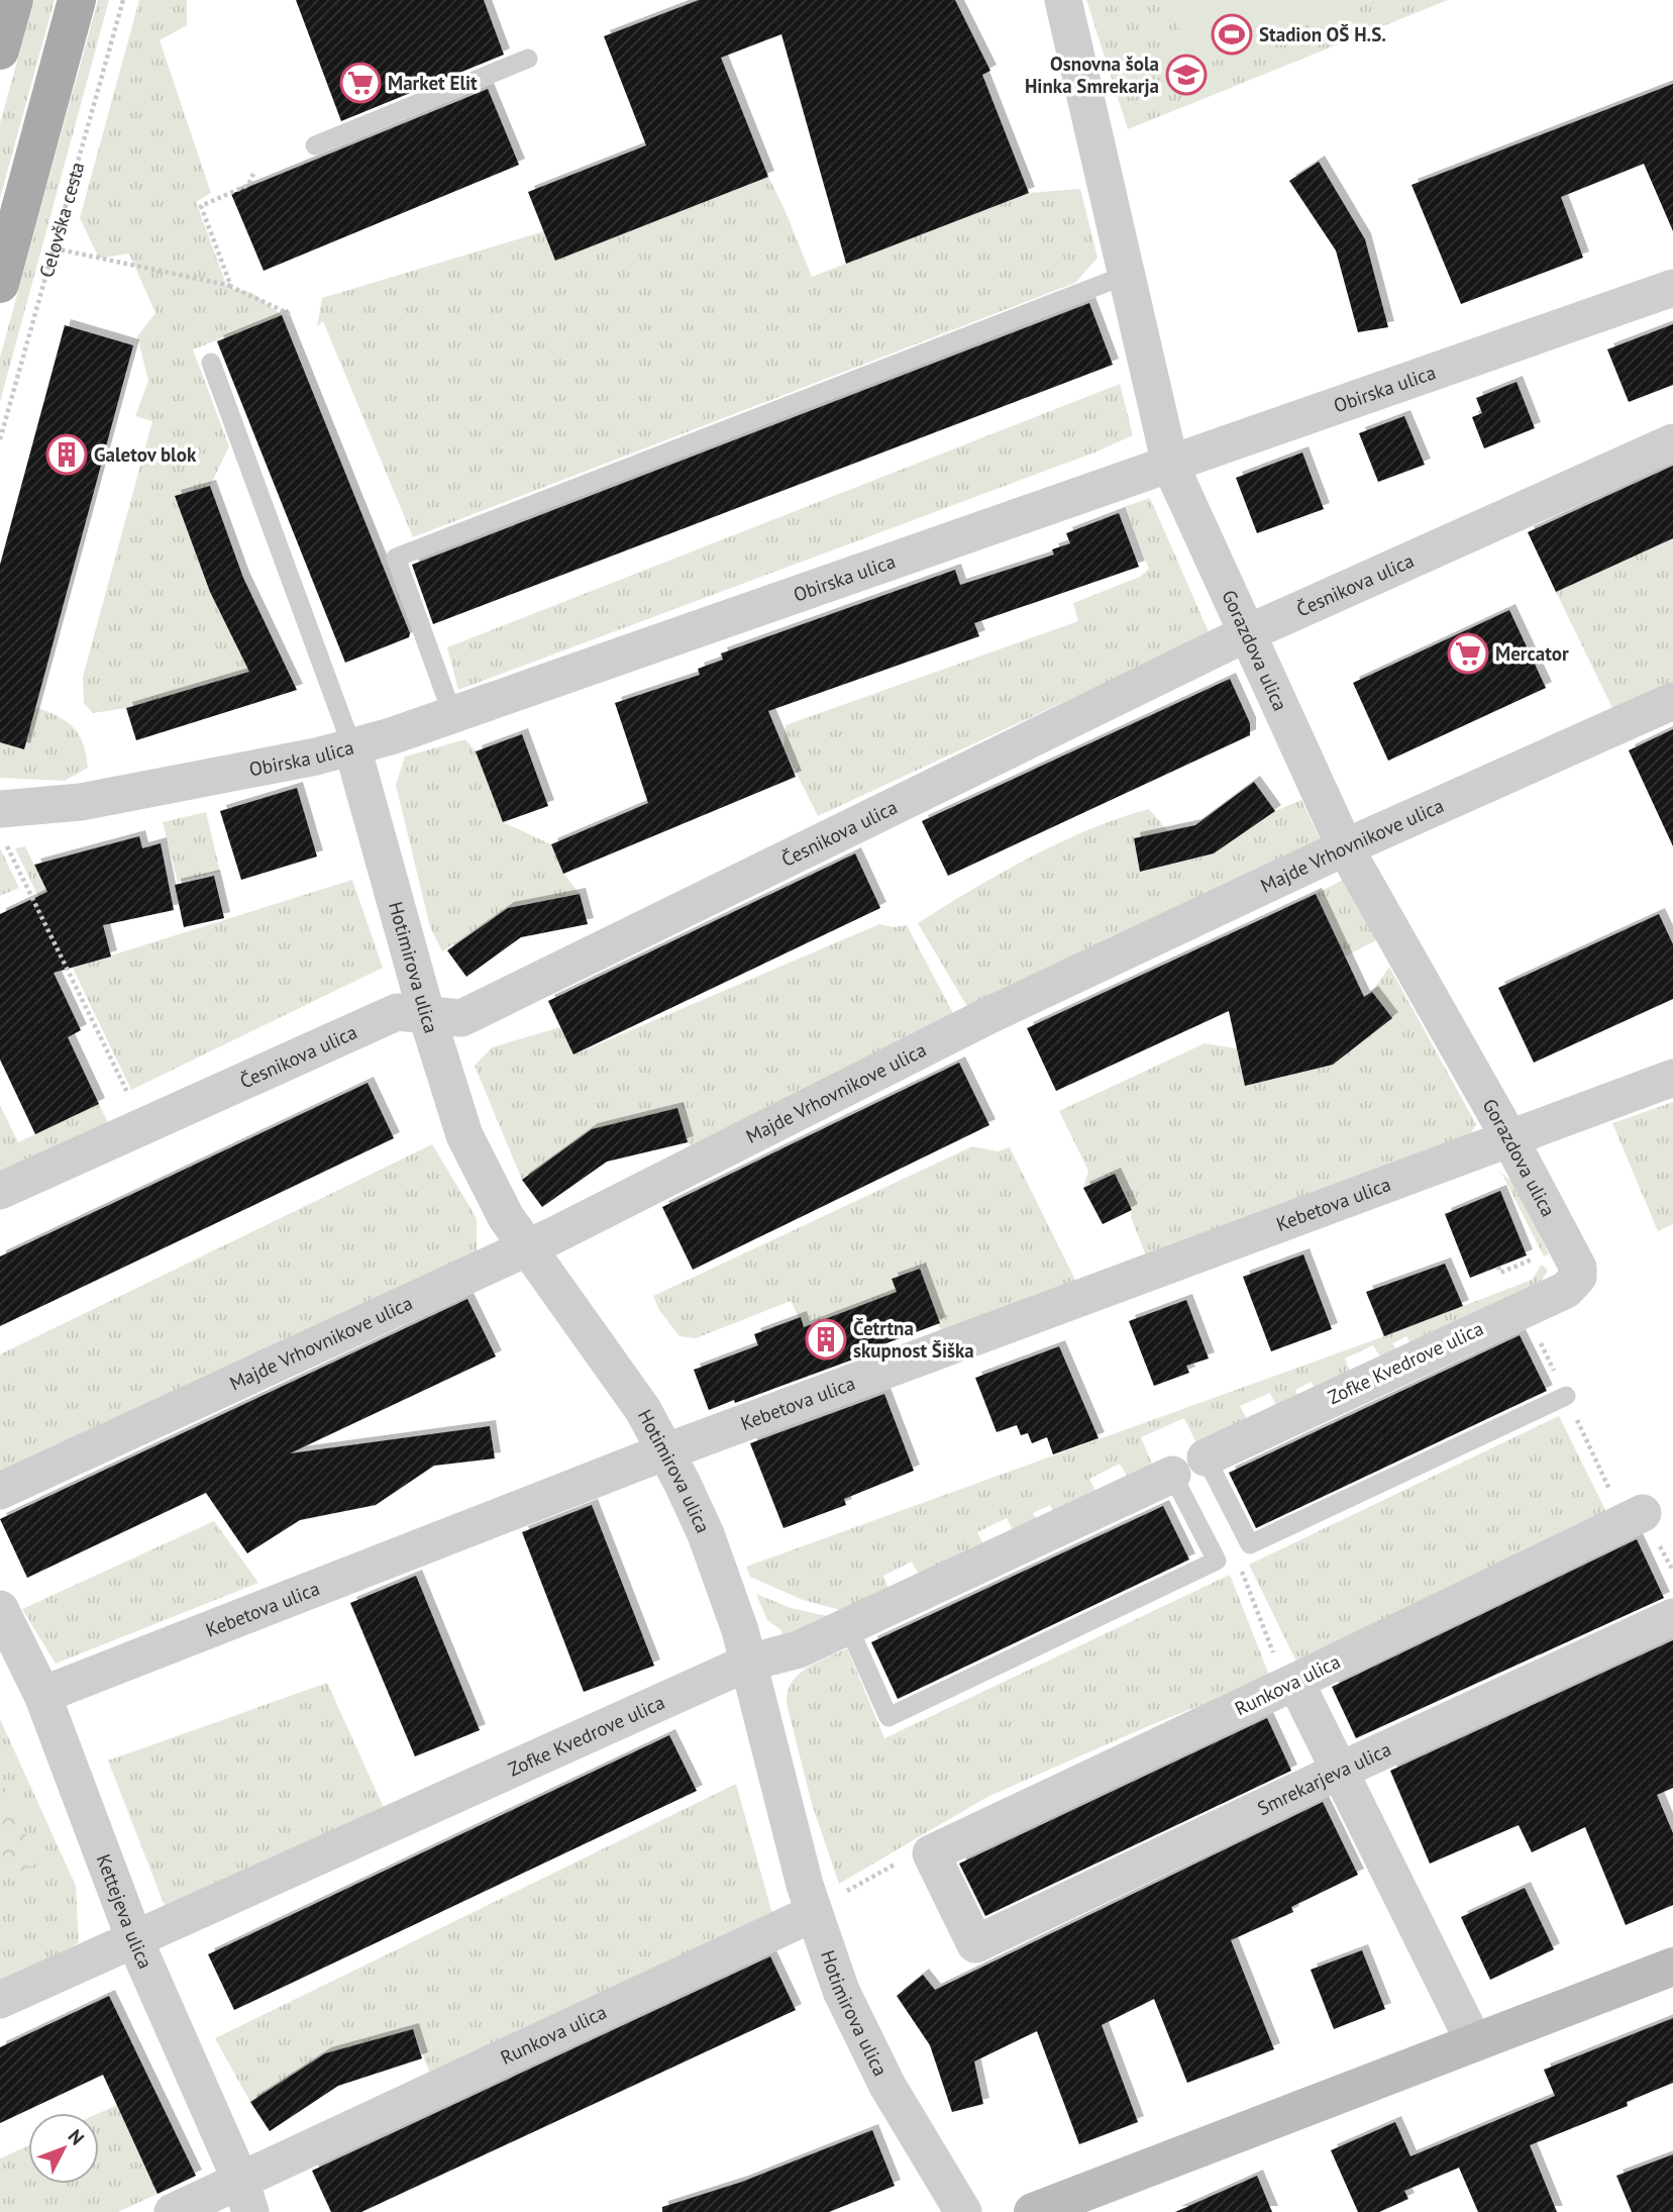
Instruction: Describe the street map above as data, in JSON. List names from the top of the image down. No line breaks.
{"streets":{"street":["Obirska ulica","Česnikova ulica","Gorazdova ulica","Majde Vrhovnikove ulica","Hotimirova ulica","Kebetova ulica","Zofke Kvedrove ulica","Runkova ulica","Smrekarjeva ulica","Kettejeva ulica"],"path":["Celovška cesta"]},"crossings":[["Obirska ulica","Gorazdova ulica"],["Obirska ulica","Hotimirova ulica"],["Česnikova ulica","Gorazdova ulica"],["Česnikova ulica","Hotimirova ulica"],["Gorazdova ulica","Majde Vrhovnikove ulica"],["Gorazdova ulica","Kebetova ulica"],["Gorazdova ulica","Zofke Kvedrove ulica"],["Majde Vrhovnikove ulica","Hotimirova ulica"],["Hotimirova ulica","Kebetova ulica"],["Hotimirova ulica","Zofke Kvedrove ulica"],["Hotimirova ulica","Runkova ulica"],["Kebetova ulica","Kettejeva ulica"],["Zofke Kvedrove ulica","Kettejeva ulica"],["Runkova ulica","Smrekarjeva ulica"],["Runkova ulica","Kettejeva ulica"]],"places":{"sports":["Stadion OŠ H.S."],"school or university":["Osnovna šola Hinka Smrekarja"],"supermarket":["Market Elit","Mercator"],"building":["Galetov blok","Četrtna skupnost Šiška"]},"north":"top right"}
